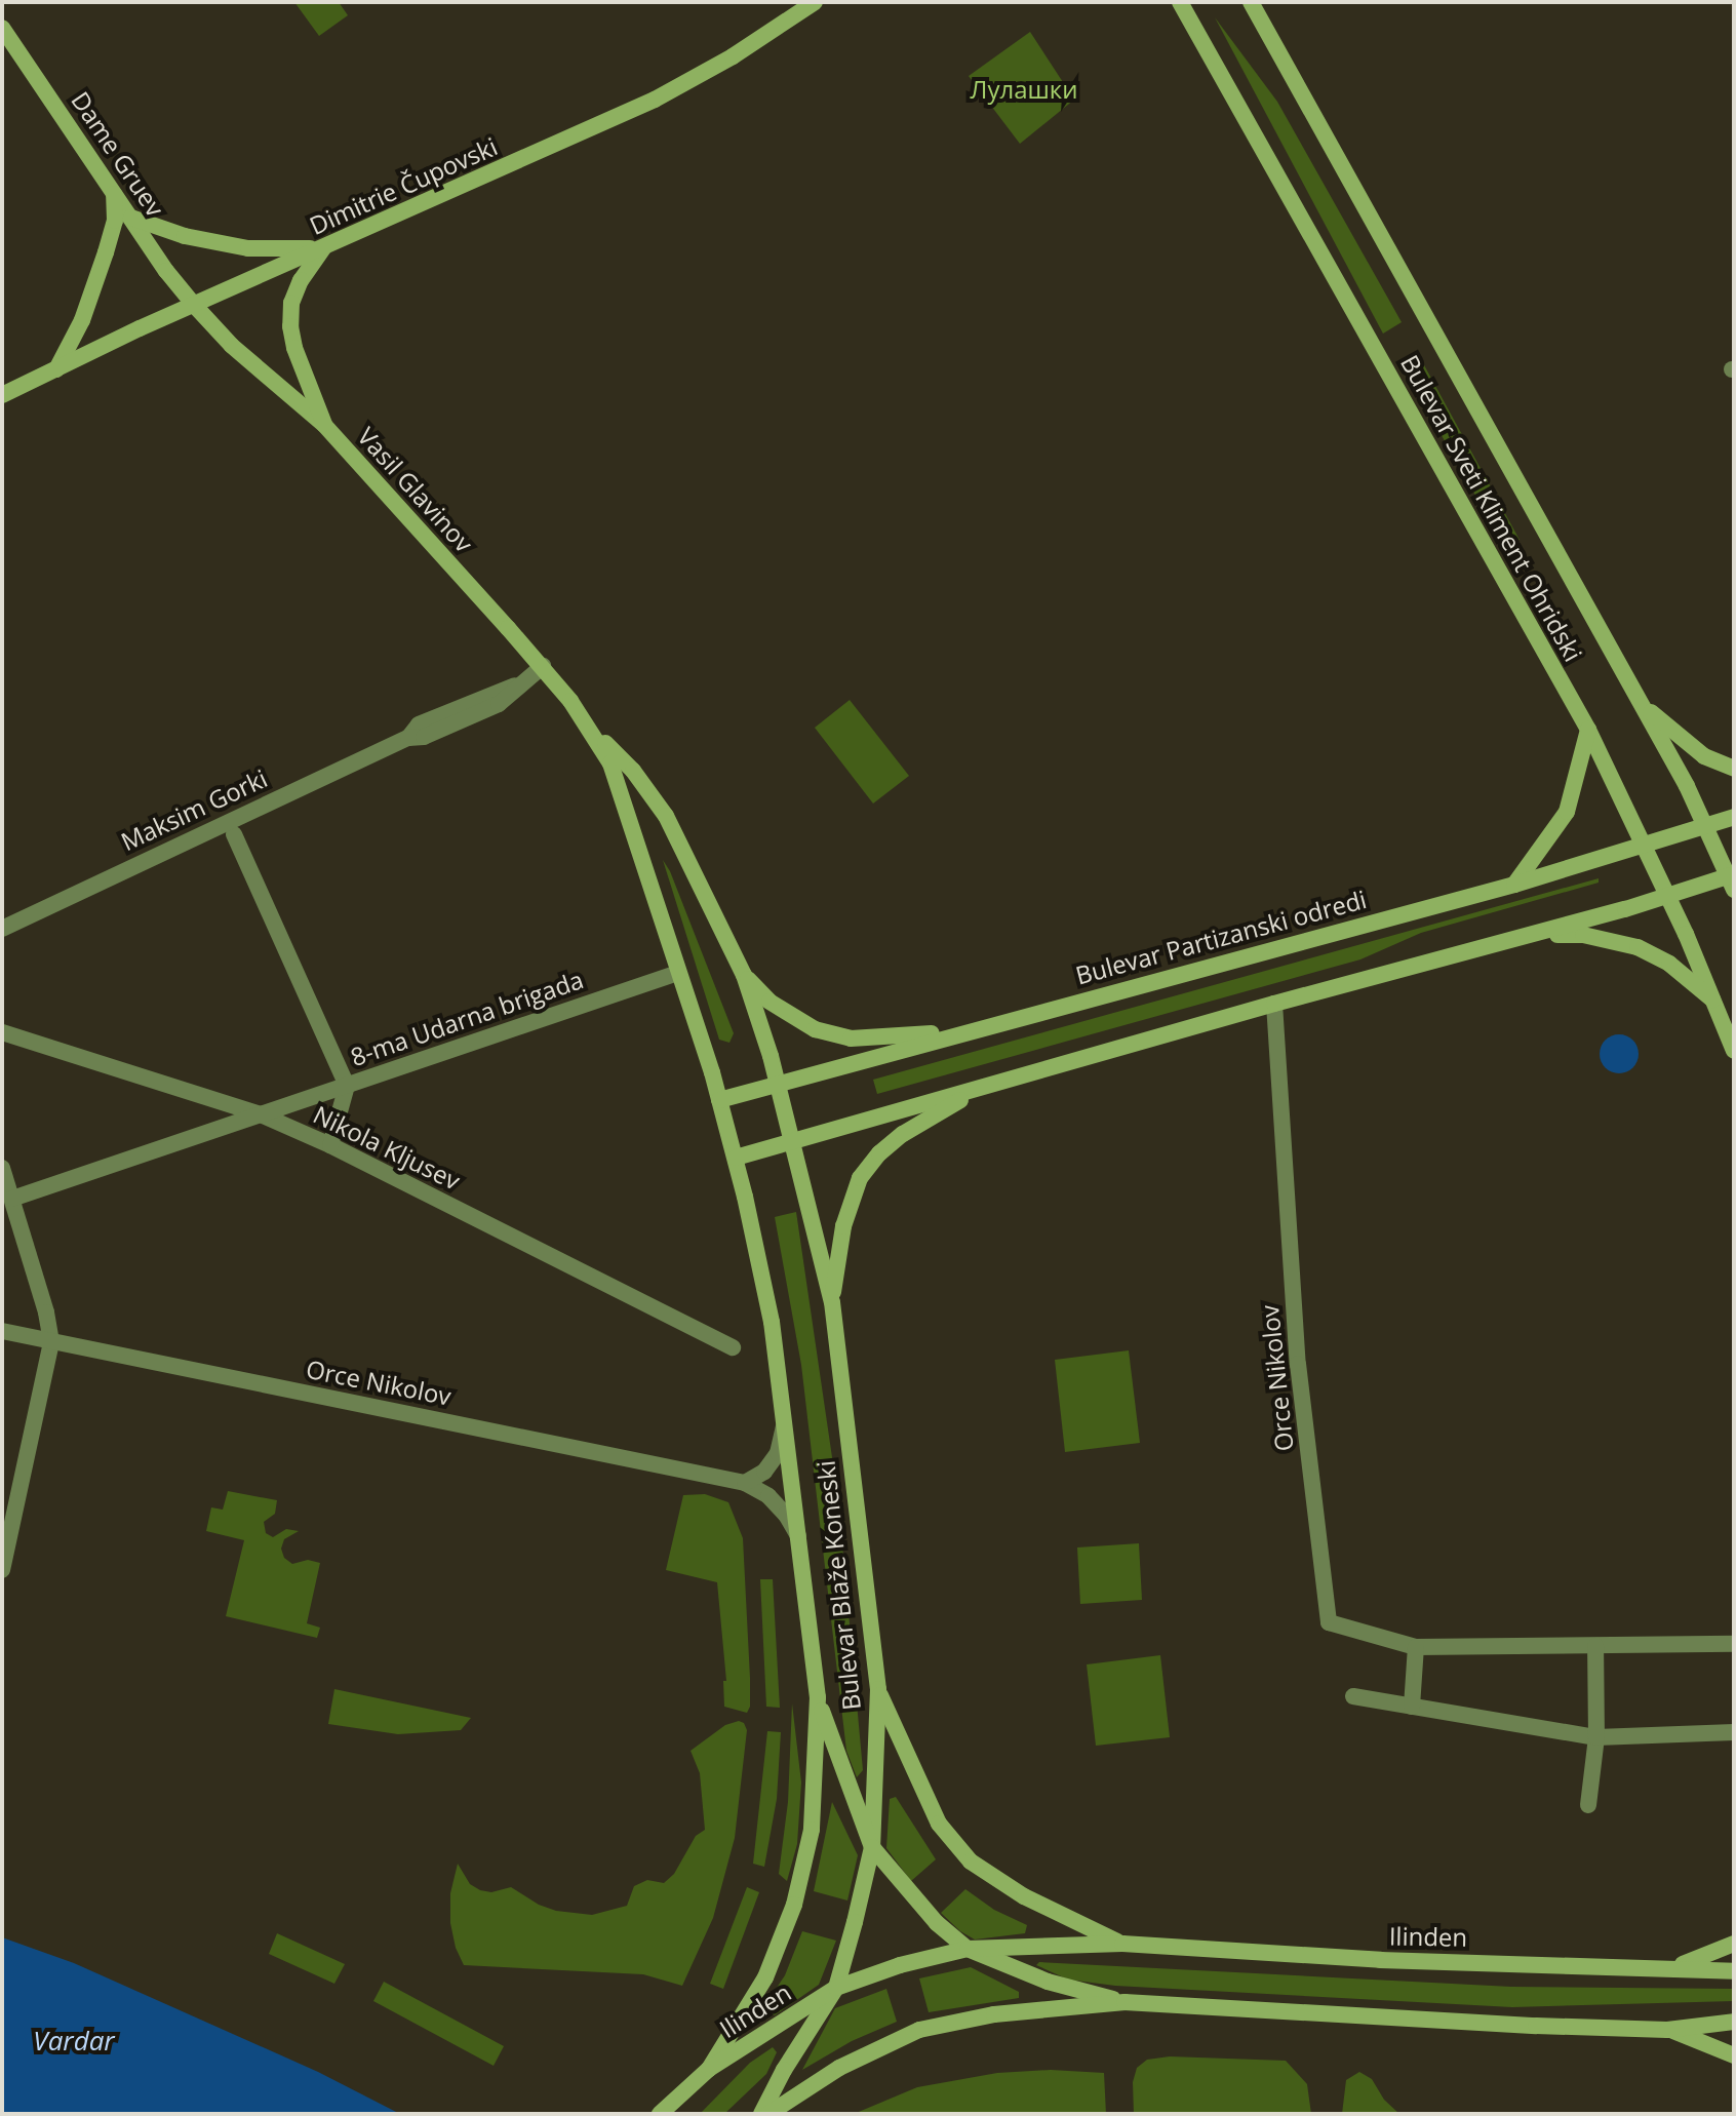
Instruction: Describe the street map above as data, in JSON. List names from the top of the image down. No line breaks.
{"streets":{"street":["Dame Gruev","Dimitrie Čupovski","Vasil Glavinov","Bulevar Sveti Kliment Ohridski","Maksim Gorki","Bulevar Partizanski odredi","8-ma Udarna brigada","Nikola Kljusev","Orce Nikolov","Bulevar Blaže Koneski","Ilinden"]},"crossings":[["Dame Gruev","Dimitrie Čupovski"],["Dame Gruev","Vasil Glavinov"],["Dimitrie Čupovski","Vasil Glavinov"],["Vasil Glavinov","Maksim Gorki"],["Vasil Glavinov","Bulevar Partizanski odredi"],["Vasil Glavinov","8-ma Udarna brigada"],["Vasil Glavinov","Bulevar Blaže Koneski"],["Bulevar Sveti Kliment Ohridski","Bulevar Partizanski odredi"],["Maksim Gorki","8-ma Udarna brigada"],["Bulevar Partizanski odredi","Bulevar Blaže Koneski"],["Orce Nikolov","Bulevar Blaže Koneski"],["Bulevar Blaže Koneski","Ilinden"]],"water":["Vardar"],"parks":["Лулашки"]}
